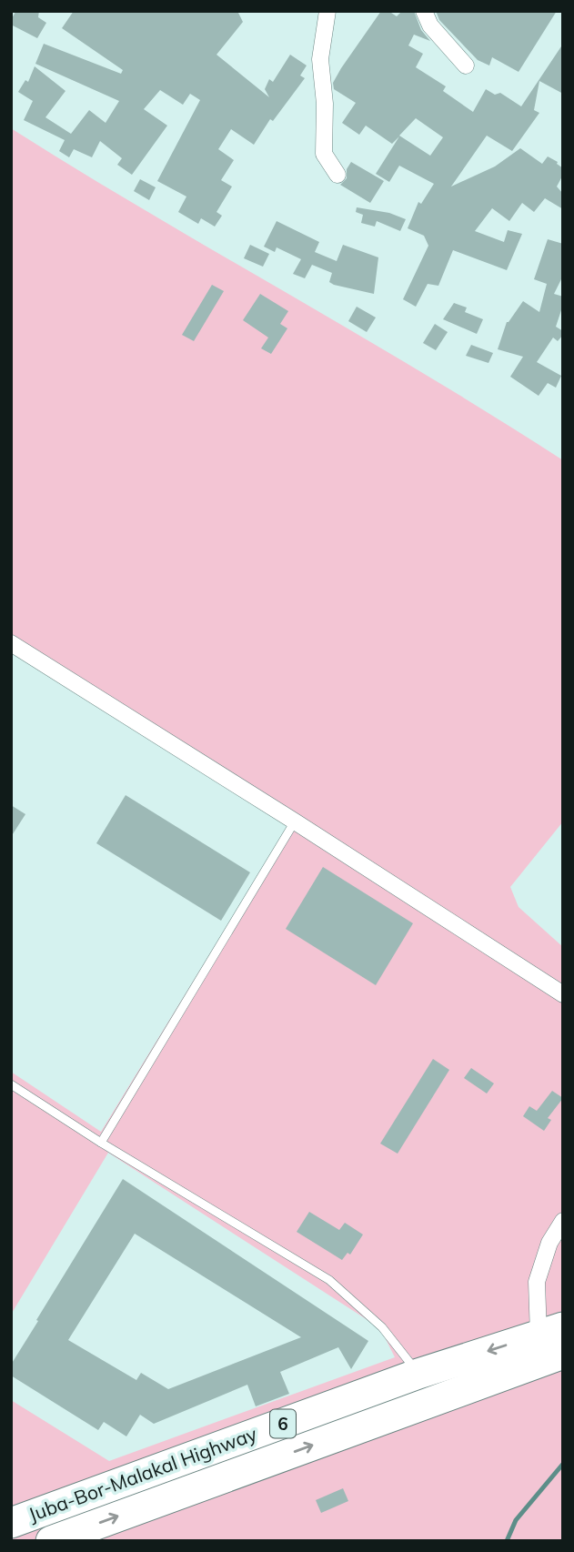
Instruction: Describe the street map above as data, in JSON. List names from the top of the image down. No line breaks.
{"streets":{"highway":["6","Juba-Bor-Malakal Highway"]}}
